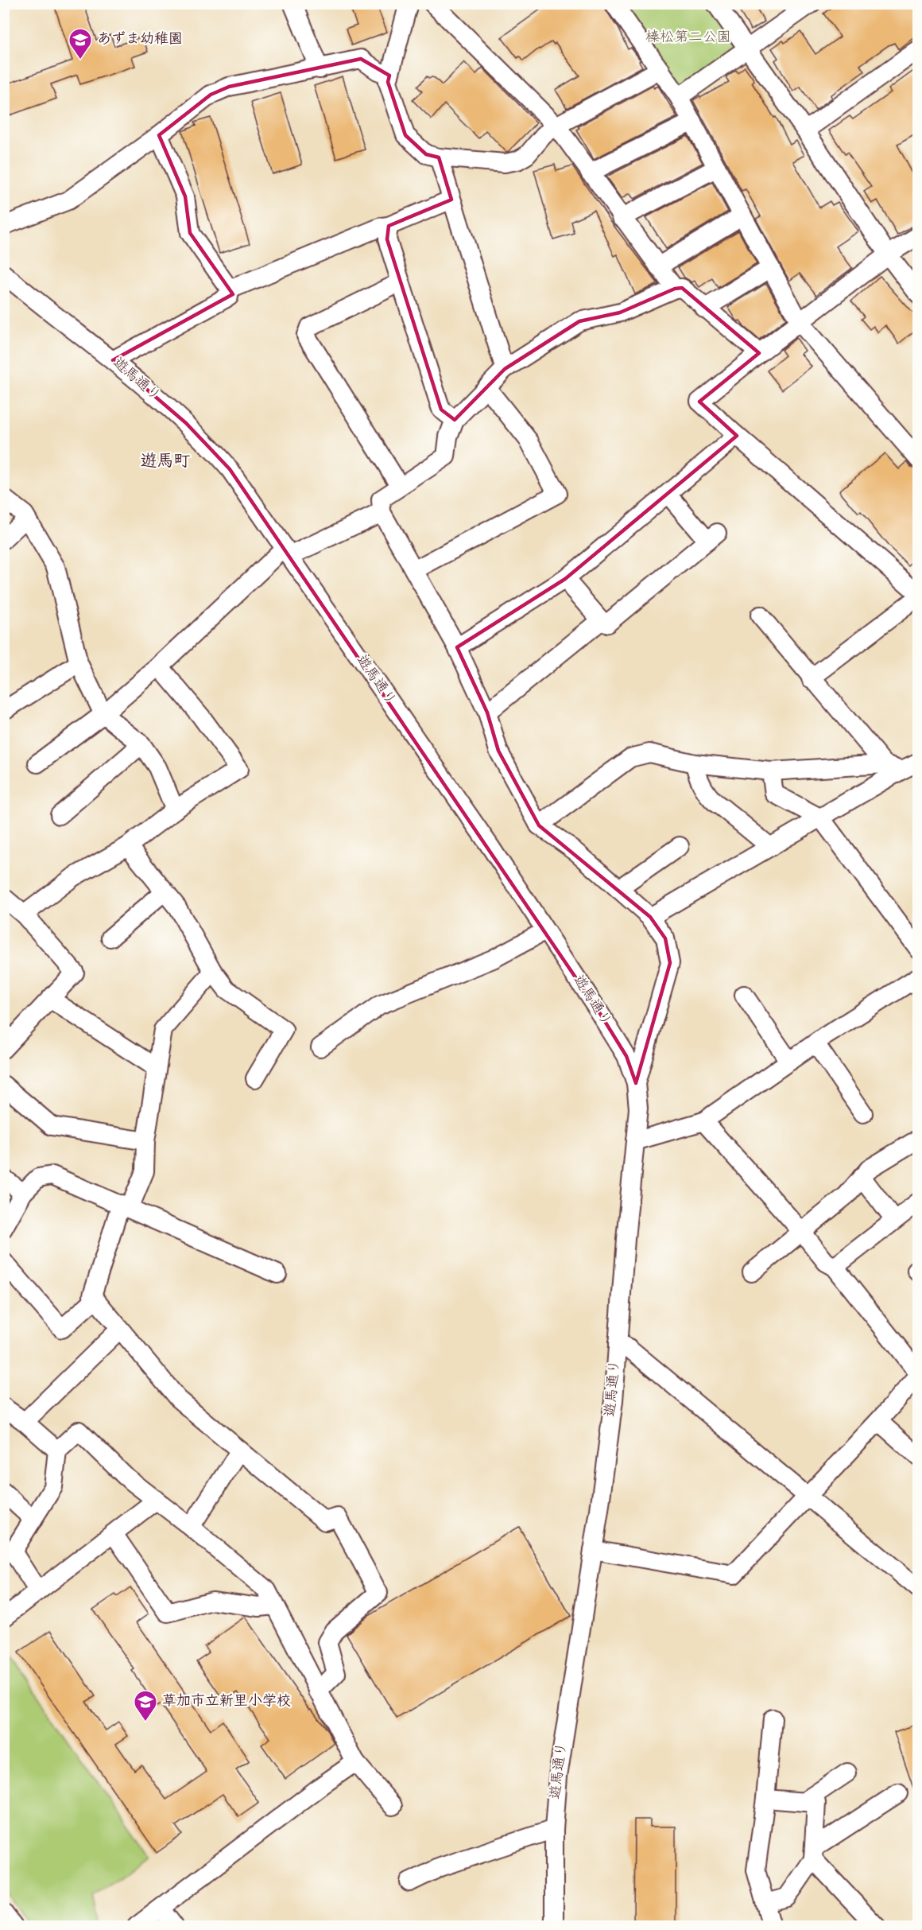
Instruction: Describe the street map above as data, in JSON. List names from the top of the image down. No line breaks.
{"streets":{"street":["遊馬通り"]},"districts":["遊馬町"],"parks":["榛松第二公園"],"places":{"school or university":["あずま幼稚園","草加市立新里小学校"]}}
